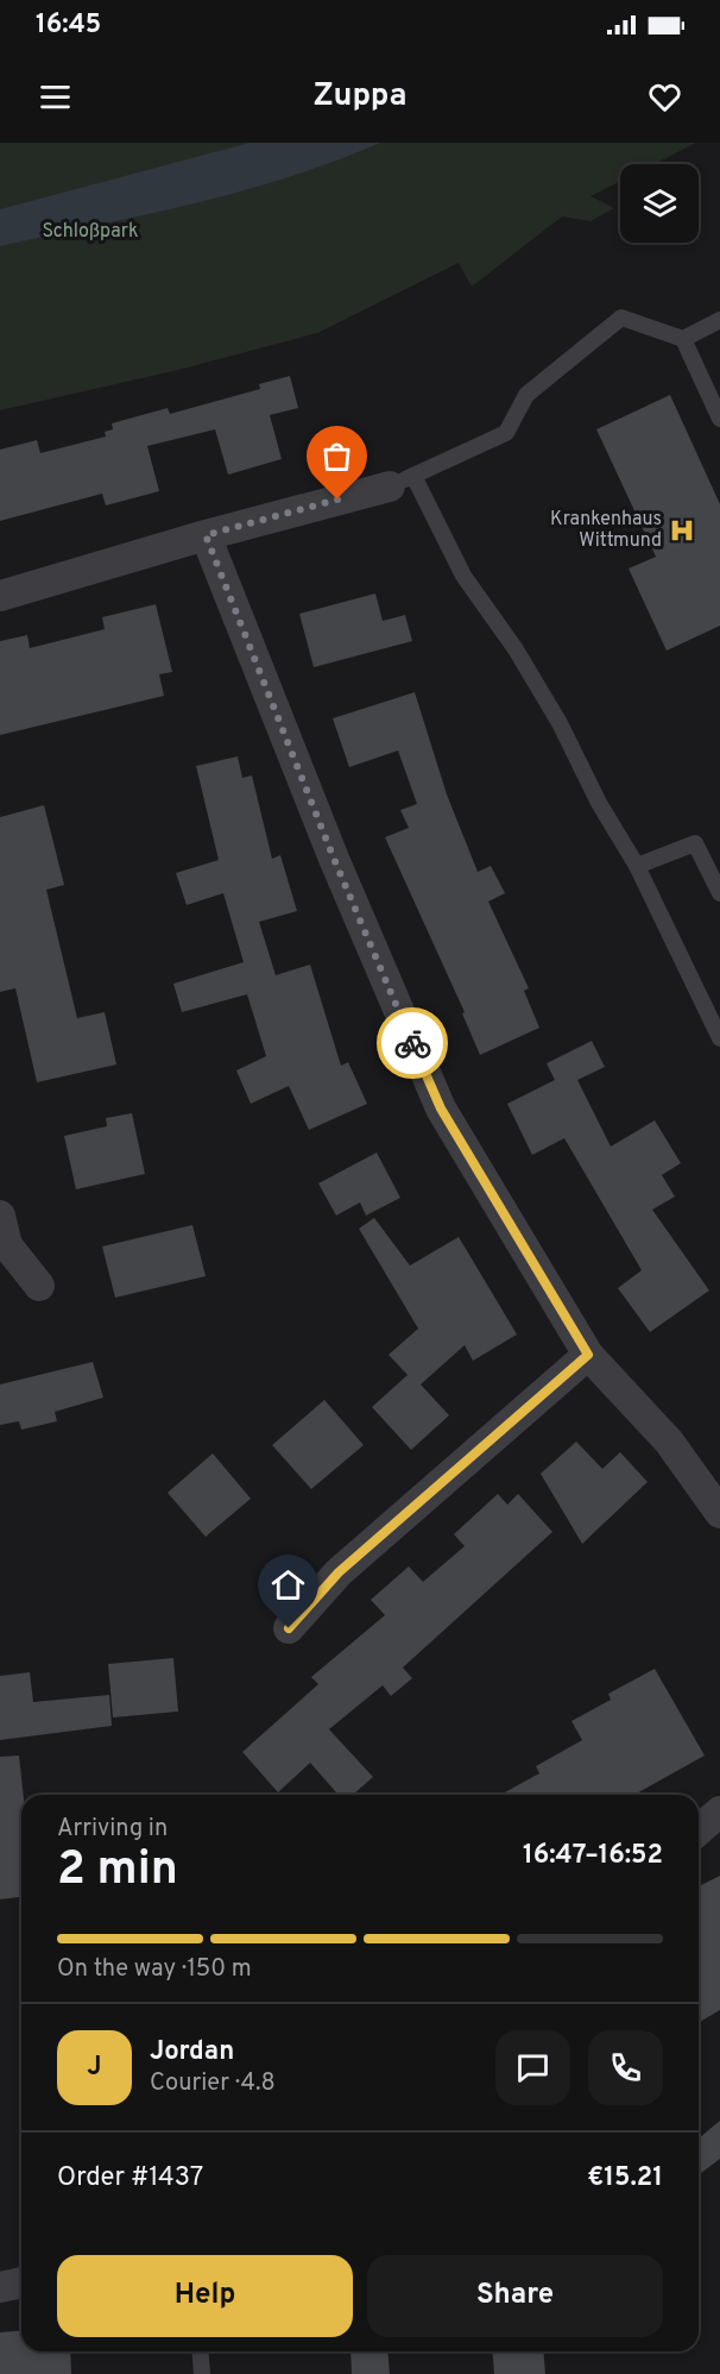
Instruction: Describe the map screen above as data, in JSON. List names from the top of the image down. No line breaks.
{"parks":["Schloßpark"],"places":{"hospital":["Krankenhaus Wittmund"]},"page":{"status":"16:45","header":"Zuppa","heading":["2 min","Arriving in","16:47–16:52"],"panel":["Jordan","Courier · 4.8","Order #1437","€15.21"],"bar":"On the way · 150 m","round":"J","buttons":["Help","Share"]}}
